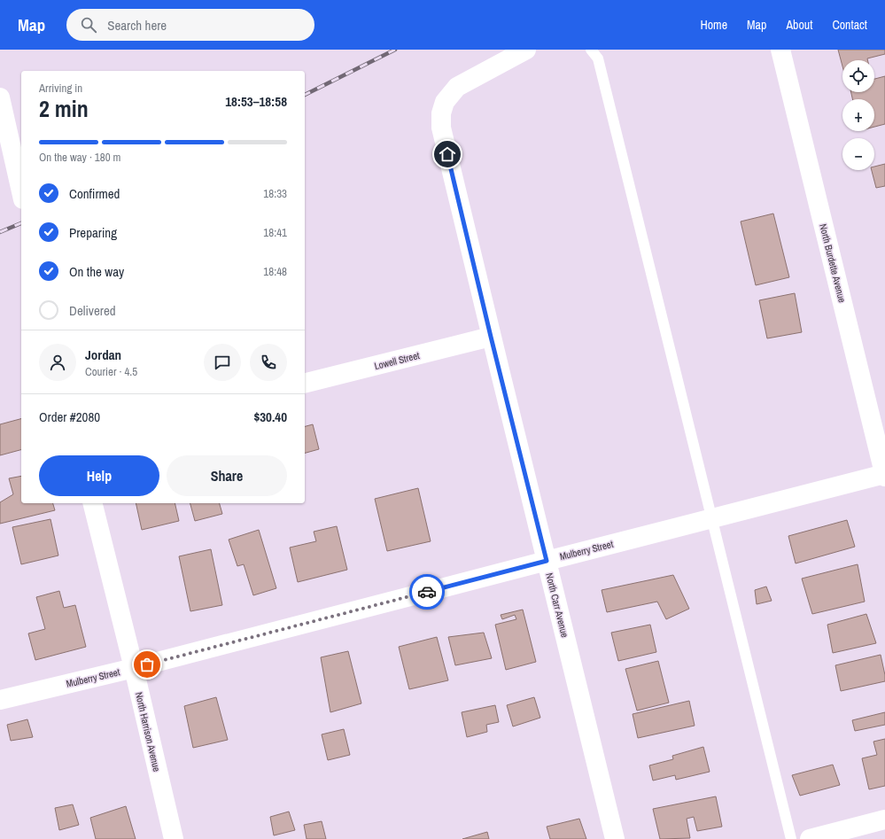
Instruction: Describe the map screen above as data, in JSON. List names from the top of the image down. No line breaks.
{"streets":{"street":["North Burdette Avenue","Lowell Street","Mulberry Street","North Carr Avenue","North Harrison Avenue"]},"crossings":[["North Burdette Avenue","Mulberry Street"],["Lowell Street","North Carr Avenue"],["Mulberry Street","North Carr Avenue"],["Mulberry Street","North Harrison Avenue"]],"page":{"header":"Map","search":"Search here","nav":["Home","Map","About","Contact"],"map_buttons":["+","−"],"heading":["2 min","Arriving in","18:53–18:58"],"panel":["Jordan","Courier · 4.5","Order #2080","$30.40"],"bar":"On the way · 180 m","list":[["Confirmed","18:33"],["Preparing","18:41"],["On the way","18:48"],"Delivered"],"buttons":["Help","Share"]}}
